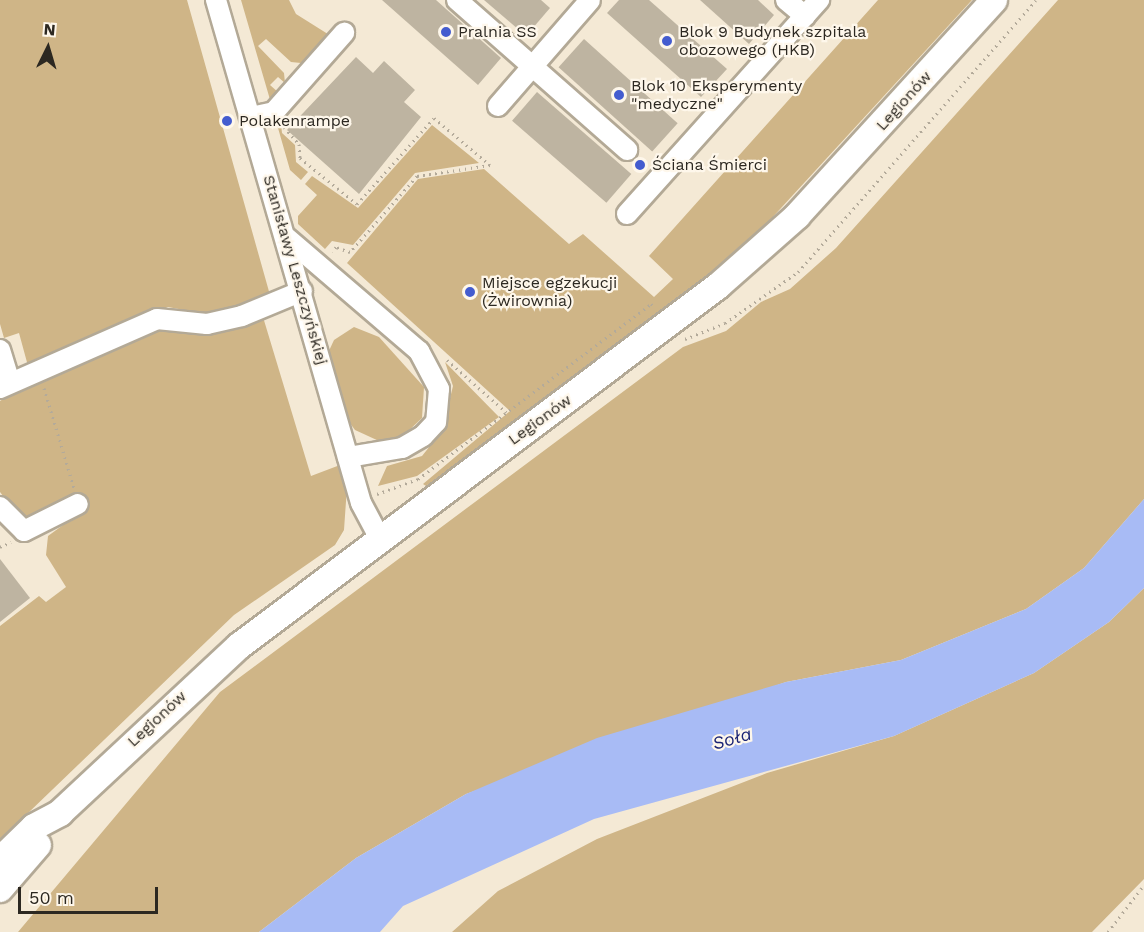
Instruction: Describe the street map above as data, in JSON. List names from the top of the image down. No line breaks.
{"streets":{"main road":["Legionów"],"street":["Stanisławy Leszczyńskiej"]},"crossings":[["Legionów","Stanisławy Leszczyńskiej"]],"water":["Soła"],"places":["Pralnia SS","Blok 9 Budynek szpitala obozowego (HKB)","Blok 10 Eksperymenty \"medyczne\"","Polakenrampe","Ściana Śmierci","Miejsce egzekucji (Żwirownia)"],"scale_bar":"50 m","north":"top"}
